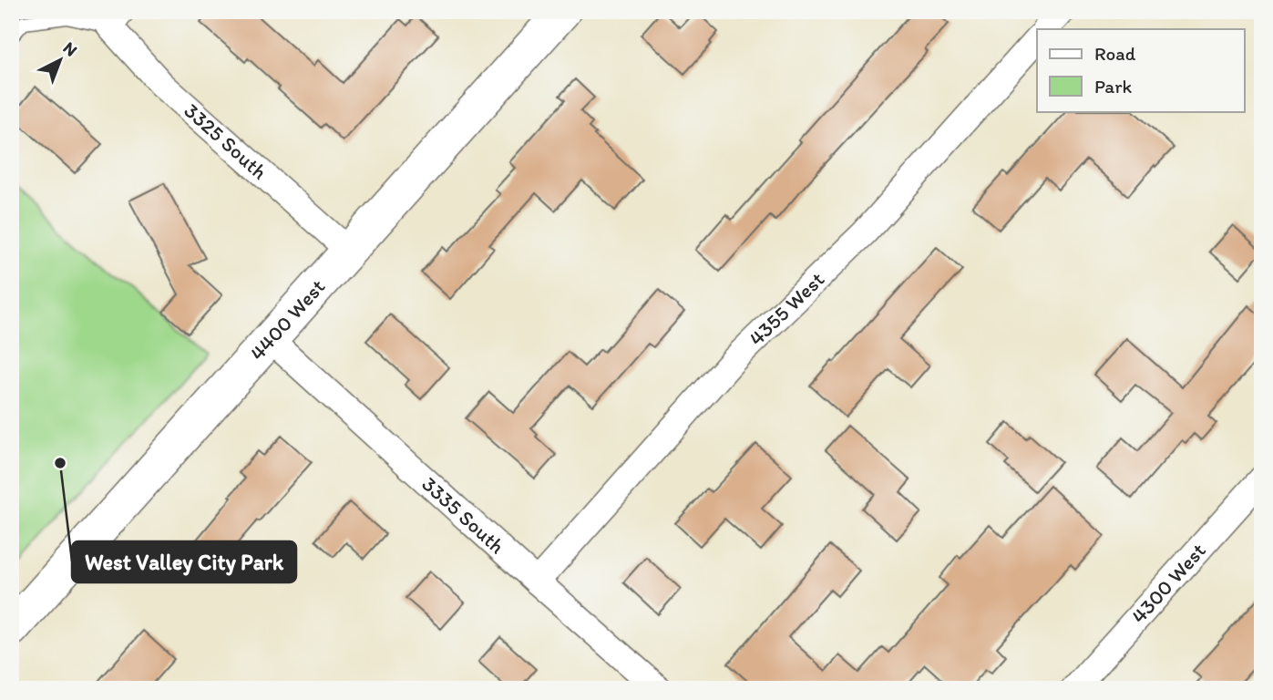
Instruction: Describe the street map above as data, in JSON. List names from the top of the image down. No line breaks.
{"streets":{"street":["3325 South","4355 West","4400 West","3335 South","4300 West"]},"crossings":[["3325 South","4400 West"],["4355 West","3335 South"],["4400 West","3335 South"]],"places":["West Valley City Park"],"legend":["Road","Park"],"north":"top right"}
